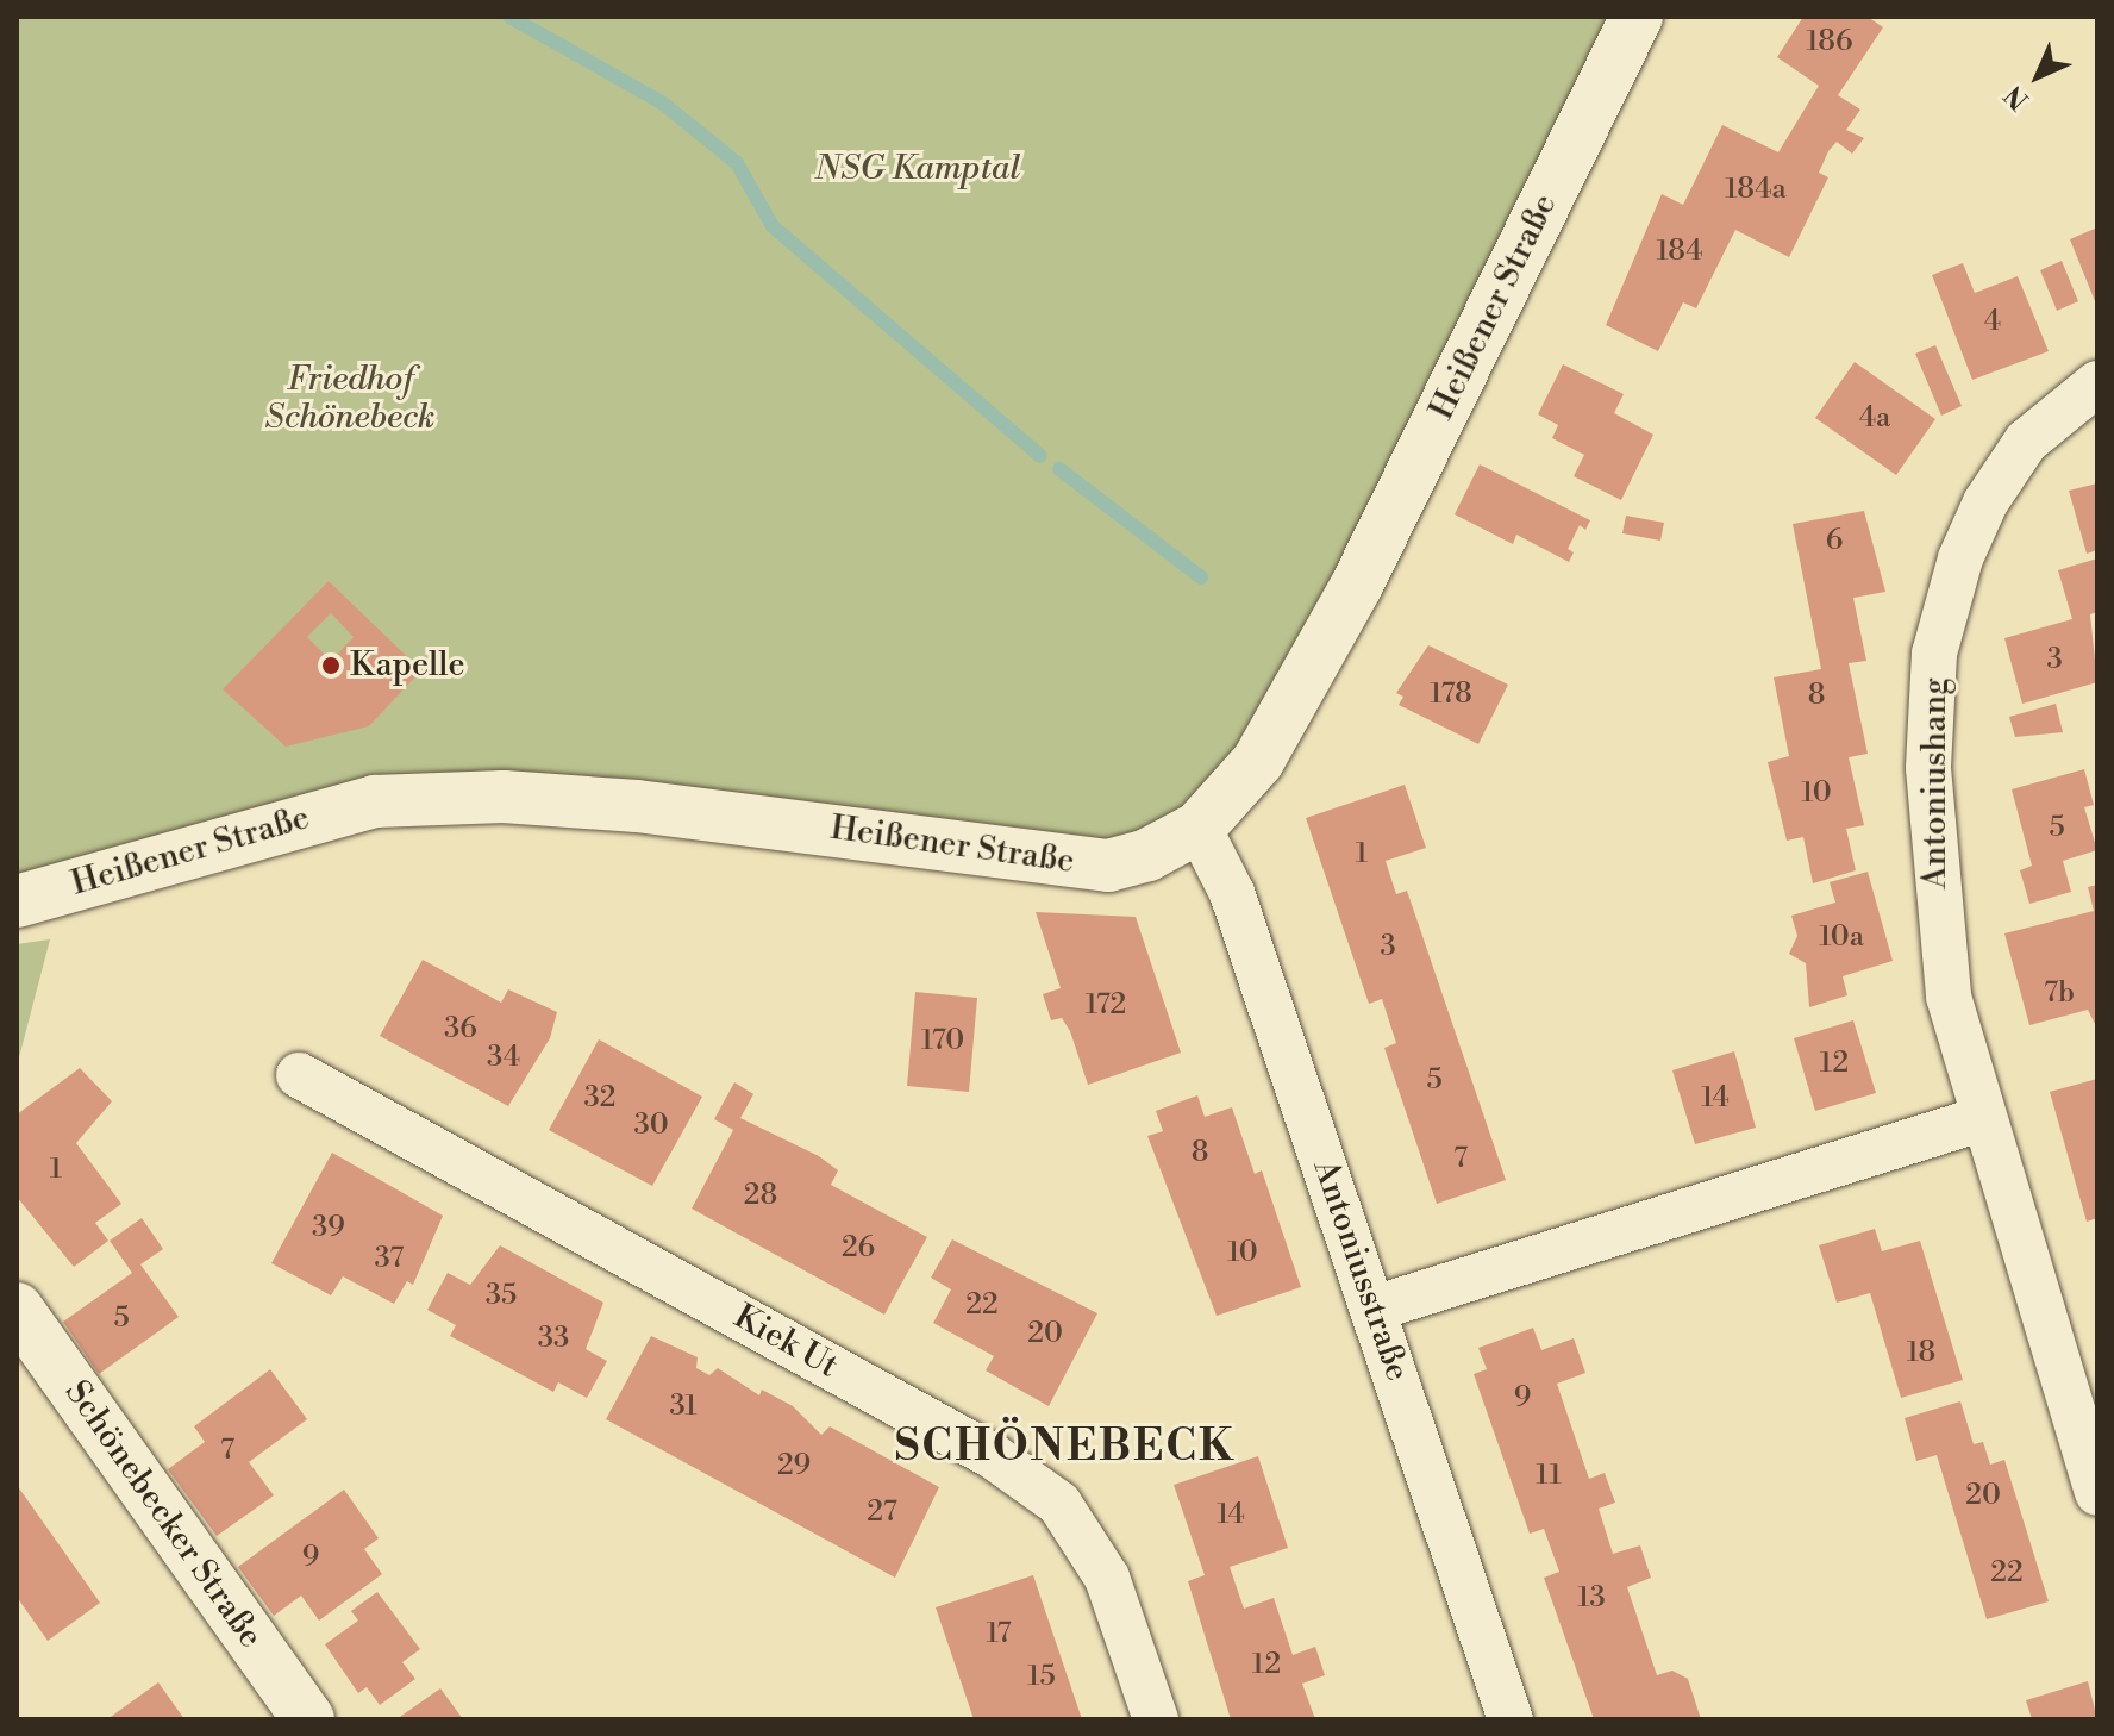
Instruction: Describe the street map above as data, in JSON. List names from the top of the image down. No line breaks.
{"streets":{"street":["Heißener Straße","Antoniushang","Antoniusstraße","Kiek Ut","Schönebecker Straße"]},"crossings":[["Heißener Straße","Antoniusstraße"]],"districts":["SCHÖNEBECK"],"parks":["NSG Kamptal","Friedhof Schönebeck"],"places":["Kapelle"],"house_numbers":["186","184a","184","4","4a","6","3","178","8","10","5","1","10a","3","7b","172","36","170","34","12","5","32","14","30","8","7","1","28","39","26","10","37","35","22","5","20","33","18","9","31","7","29","11","20","27","14","9","22","13","17","12","15"],"north":"bottom left"}
